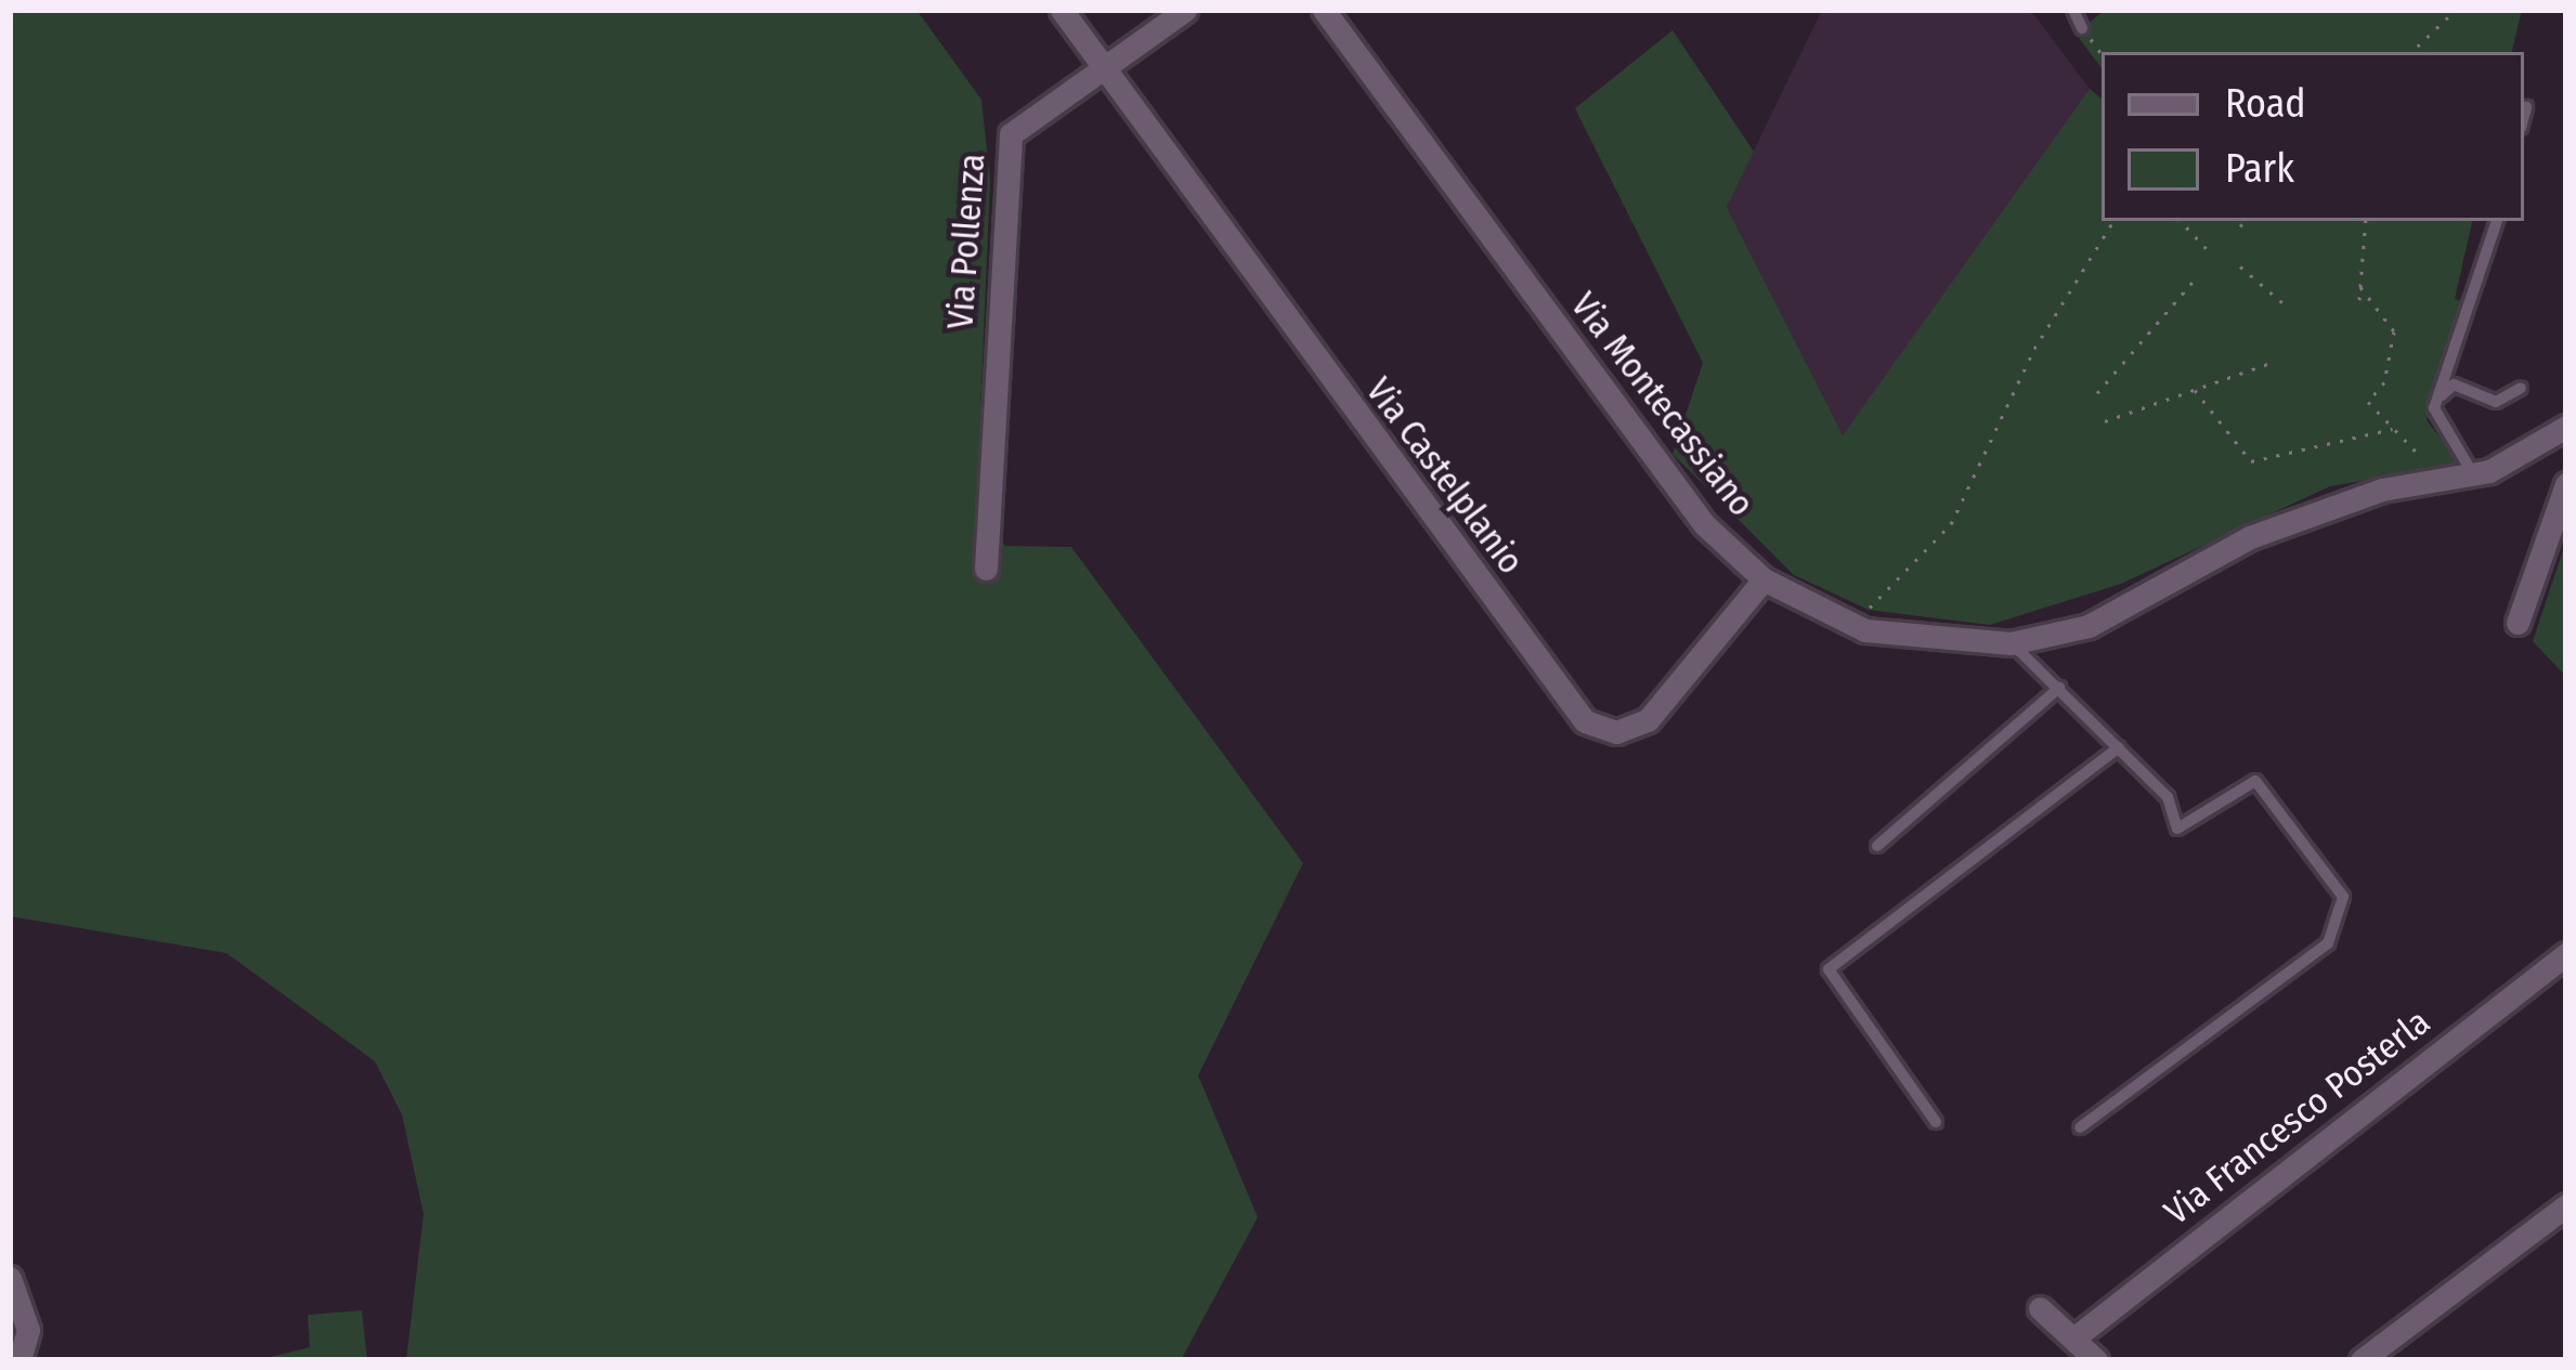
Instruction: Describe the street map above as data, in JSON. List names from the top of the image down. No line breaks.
{"streets":{"street":["Via Pollenza","Via Montecassiano","Via Castelplanio","Via Francesco Posterla"]},"crossings":[["Via Pollenza","Via Castelplanio"],["Via Montecassiano","Via Castelplanio"]],"legend":["Road","Park"]}
